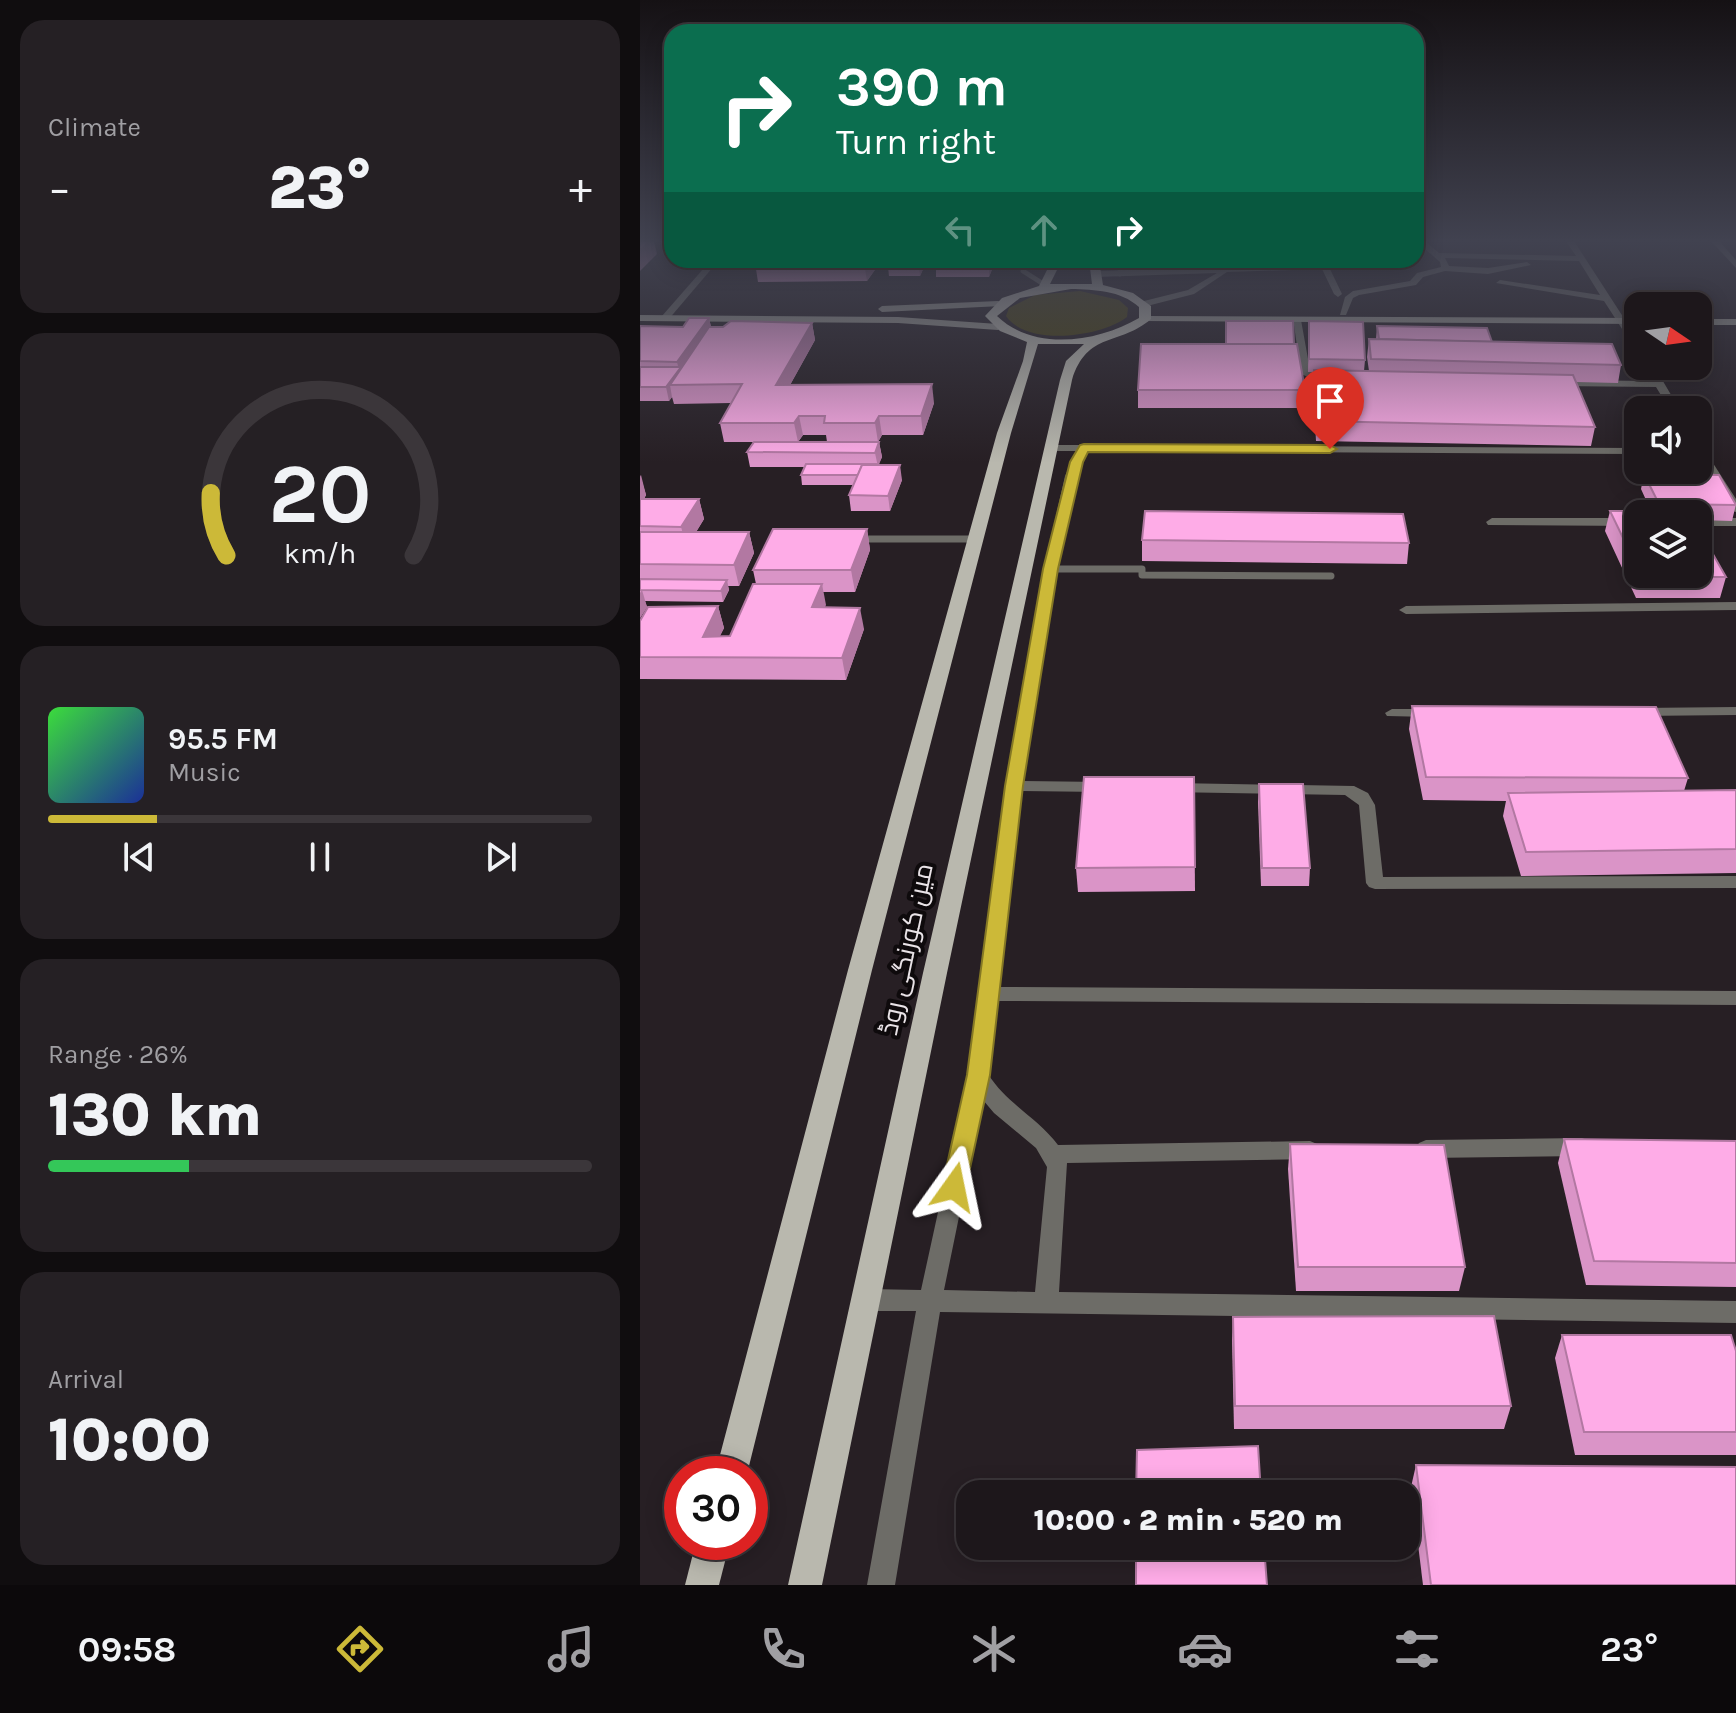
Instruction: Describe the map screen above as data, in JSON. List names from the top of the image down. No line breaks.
{"streets":{"main road":["مین کورنگی روڈ"]},"north":"right","page":{"tile":["Climate",["Range · 26%","130 km"],["Arrival","10:00"]],"turn":["390 m","Turn right"],"heat":["−","23°","+"],"song":["95.5 FM","Music"],"limit":"30","trip":"10:00 · 2 min · 520 m","tabs":["09:58","23°"],"gauge":["20","km/h"]}}
